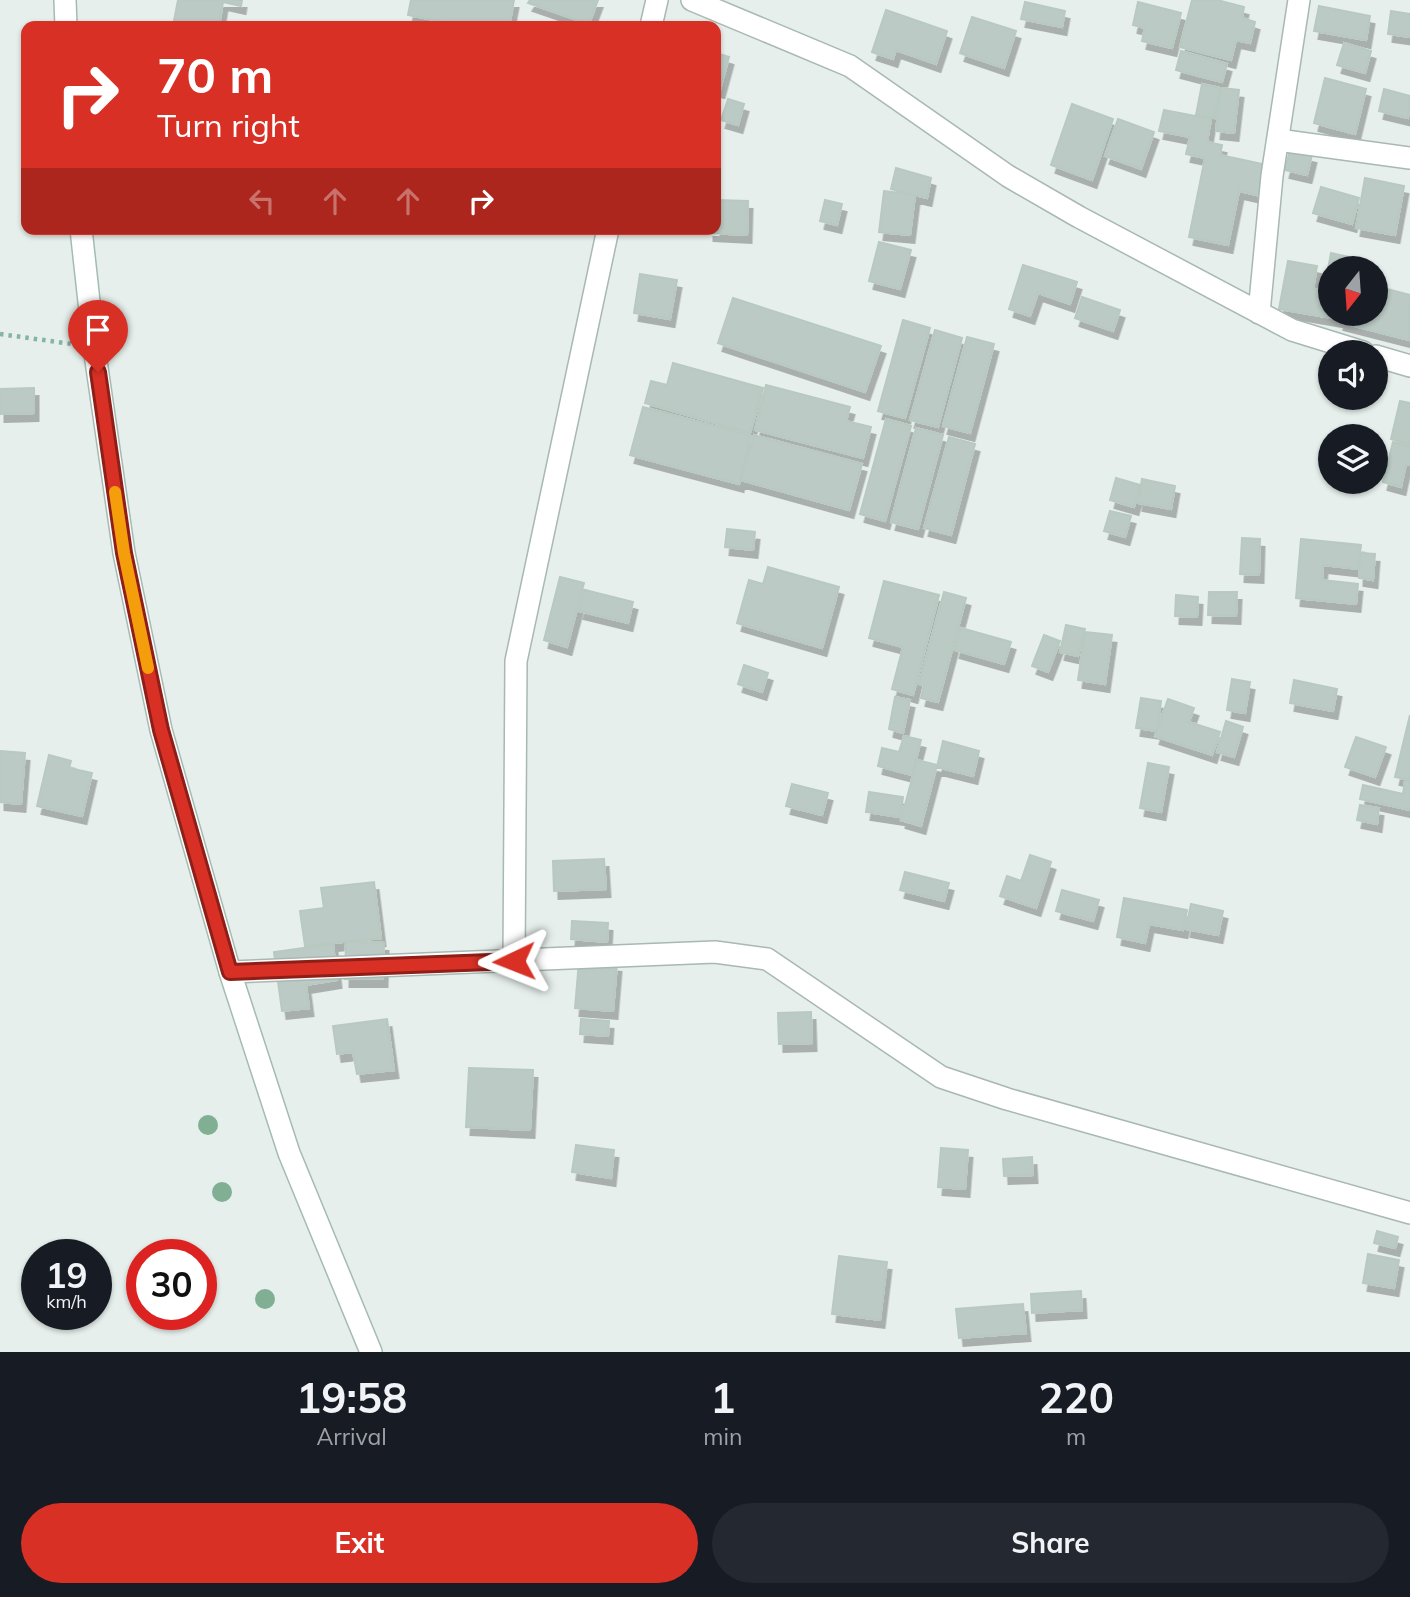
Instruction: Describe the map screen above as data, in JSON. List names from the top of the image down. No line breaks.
{"north":"bottom","page":{"turn":["70 m","Turn right"],"speed":"19 km/h","limit":"30","eta":["19:58","Arrival","1","min","220","m"],"buttons":["Exit","Share"]}}
